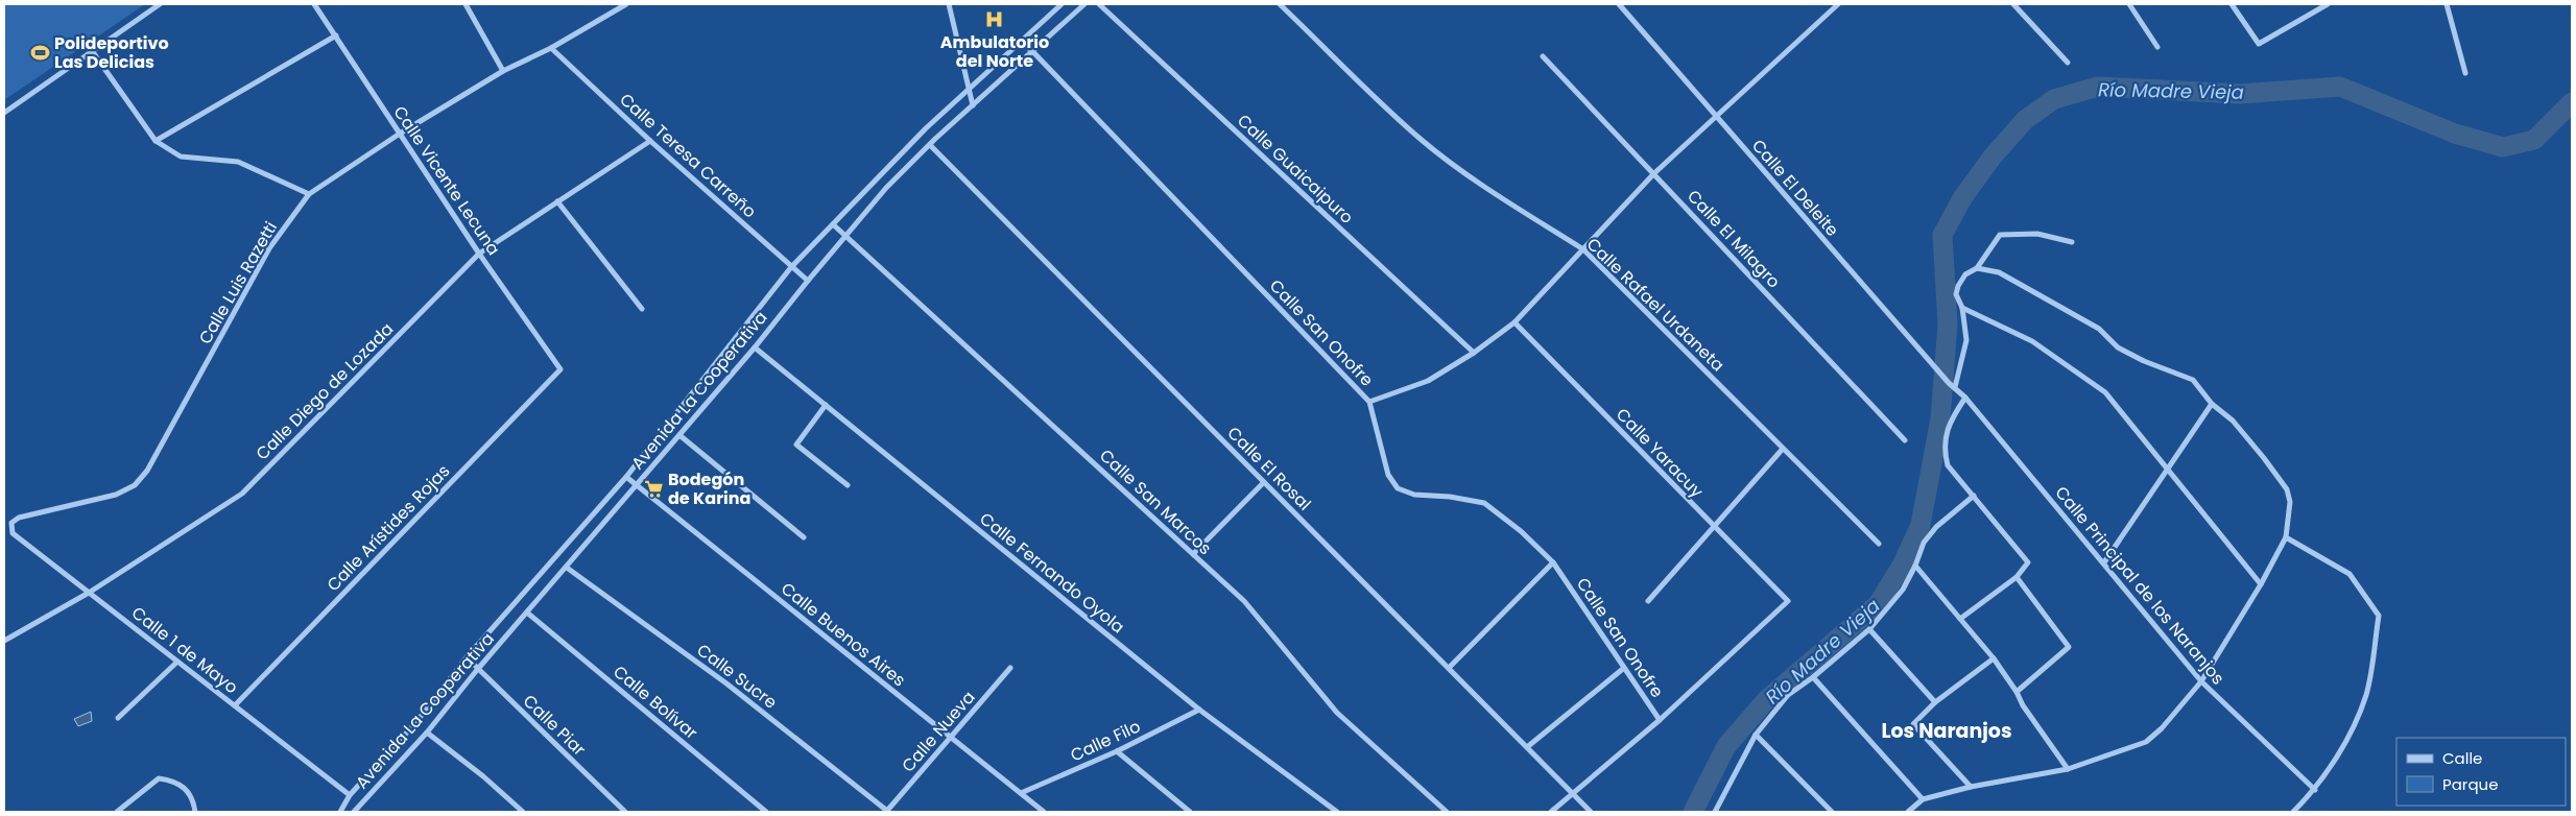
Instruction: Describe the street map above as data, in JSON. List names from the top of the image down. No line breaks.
{"streets":{"street":["Calle Teresa Carreño","Calle Guaicaipuro","Calle Vicente Lecuna","Calle El Deleite","Calle El Milagro","Calle Luis Razetti","Calle Rafael Urdaneta","Calle San Onofre","Avenida La Cooperativa","Calle Diego de Lozada","Calle Yaracuy","Calle El Rosal","Calle San Marcos","Calle Arístides Rojas","Calle Fernando Oyola","Calle Principal de los Naranjos","Calle Buenos Aires","Calle 1 de Mayo","Calle Sucre","Calle Bolívar","Calle Piar","Calle Nueva","Calle Filo"]},"crossings":[["Calle Teresa Carreño","Calle Luis Razetti"],["Calle Teresa Carreño","Avenida La Cooperativa"],["Calle Teresa Carreño","Calle Diego de Lozada"],["Calle Vicente Lecuna","Calle Luis Razetti"],["Calle Vicente Lecuna","Calle Diego de Lozada"],["Calle Vicente Lecuna","Calle Arístides Rojas"],["Calle El Deleite","Calle Principal de los Naranjos"],["Calle Luis Razetti","Calle 1 de Mayo"],["Calle San Onofre","Avenida La Cooperativa"],["Calle San Onofre","Calle Yaracuy"],["Avenida La Cooperativa","Calle El Rosal"],["Avenida La Cooperativa","Calle San Marcos"],["Avenida La Cooperativa","Calle Fernando Oyola"],["Avenida La Cooperativa","Calle Buenos Aires"],["Avenida La Cooperativa","Calle 1 de Mayo"],["Avenida La Cooperativa","Calle Sucre"],["Avenida La Cooperativa","Calle Bolívar"],["Avenida La Cooperativa","Calle Piar"],["Calle Diego de Lozada","Calle 1 de Mayo"],["Calle Arístides Rojas","Calle 1 de Mayo"],["Calle Fernando Oyola","Calle Filo"],["Calle Buenos Aires","Calle Nueva"],["Calle Buenos Aires","Calle Filo"],["Calle Sucre","Calle Nueva"]],"districts":["Los Naranjos"],"water":["Río Madre Vieja"],"places":{"hospital":["Ambulatorio del Norte"],"sports":["Polideportivo Las Delicias"],"supermarket":["Bodegón de Karina"]},"legend":["Calle","Parque"]}
